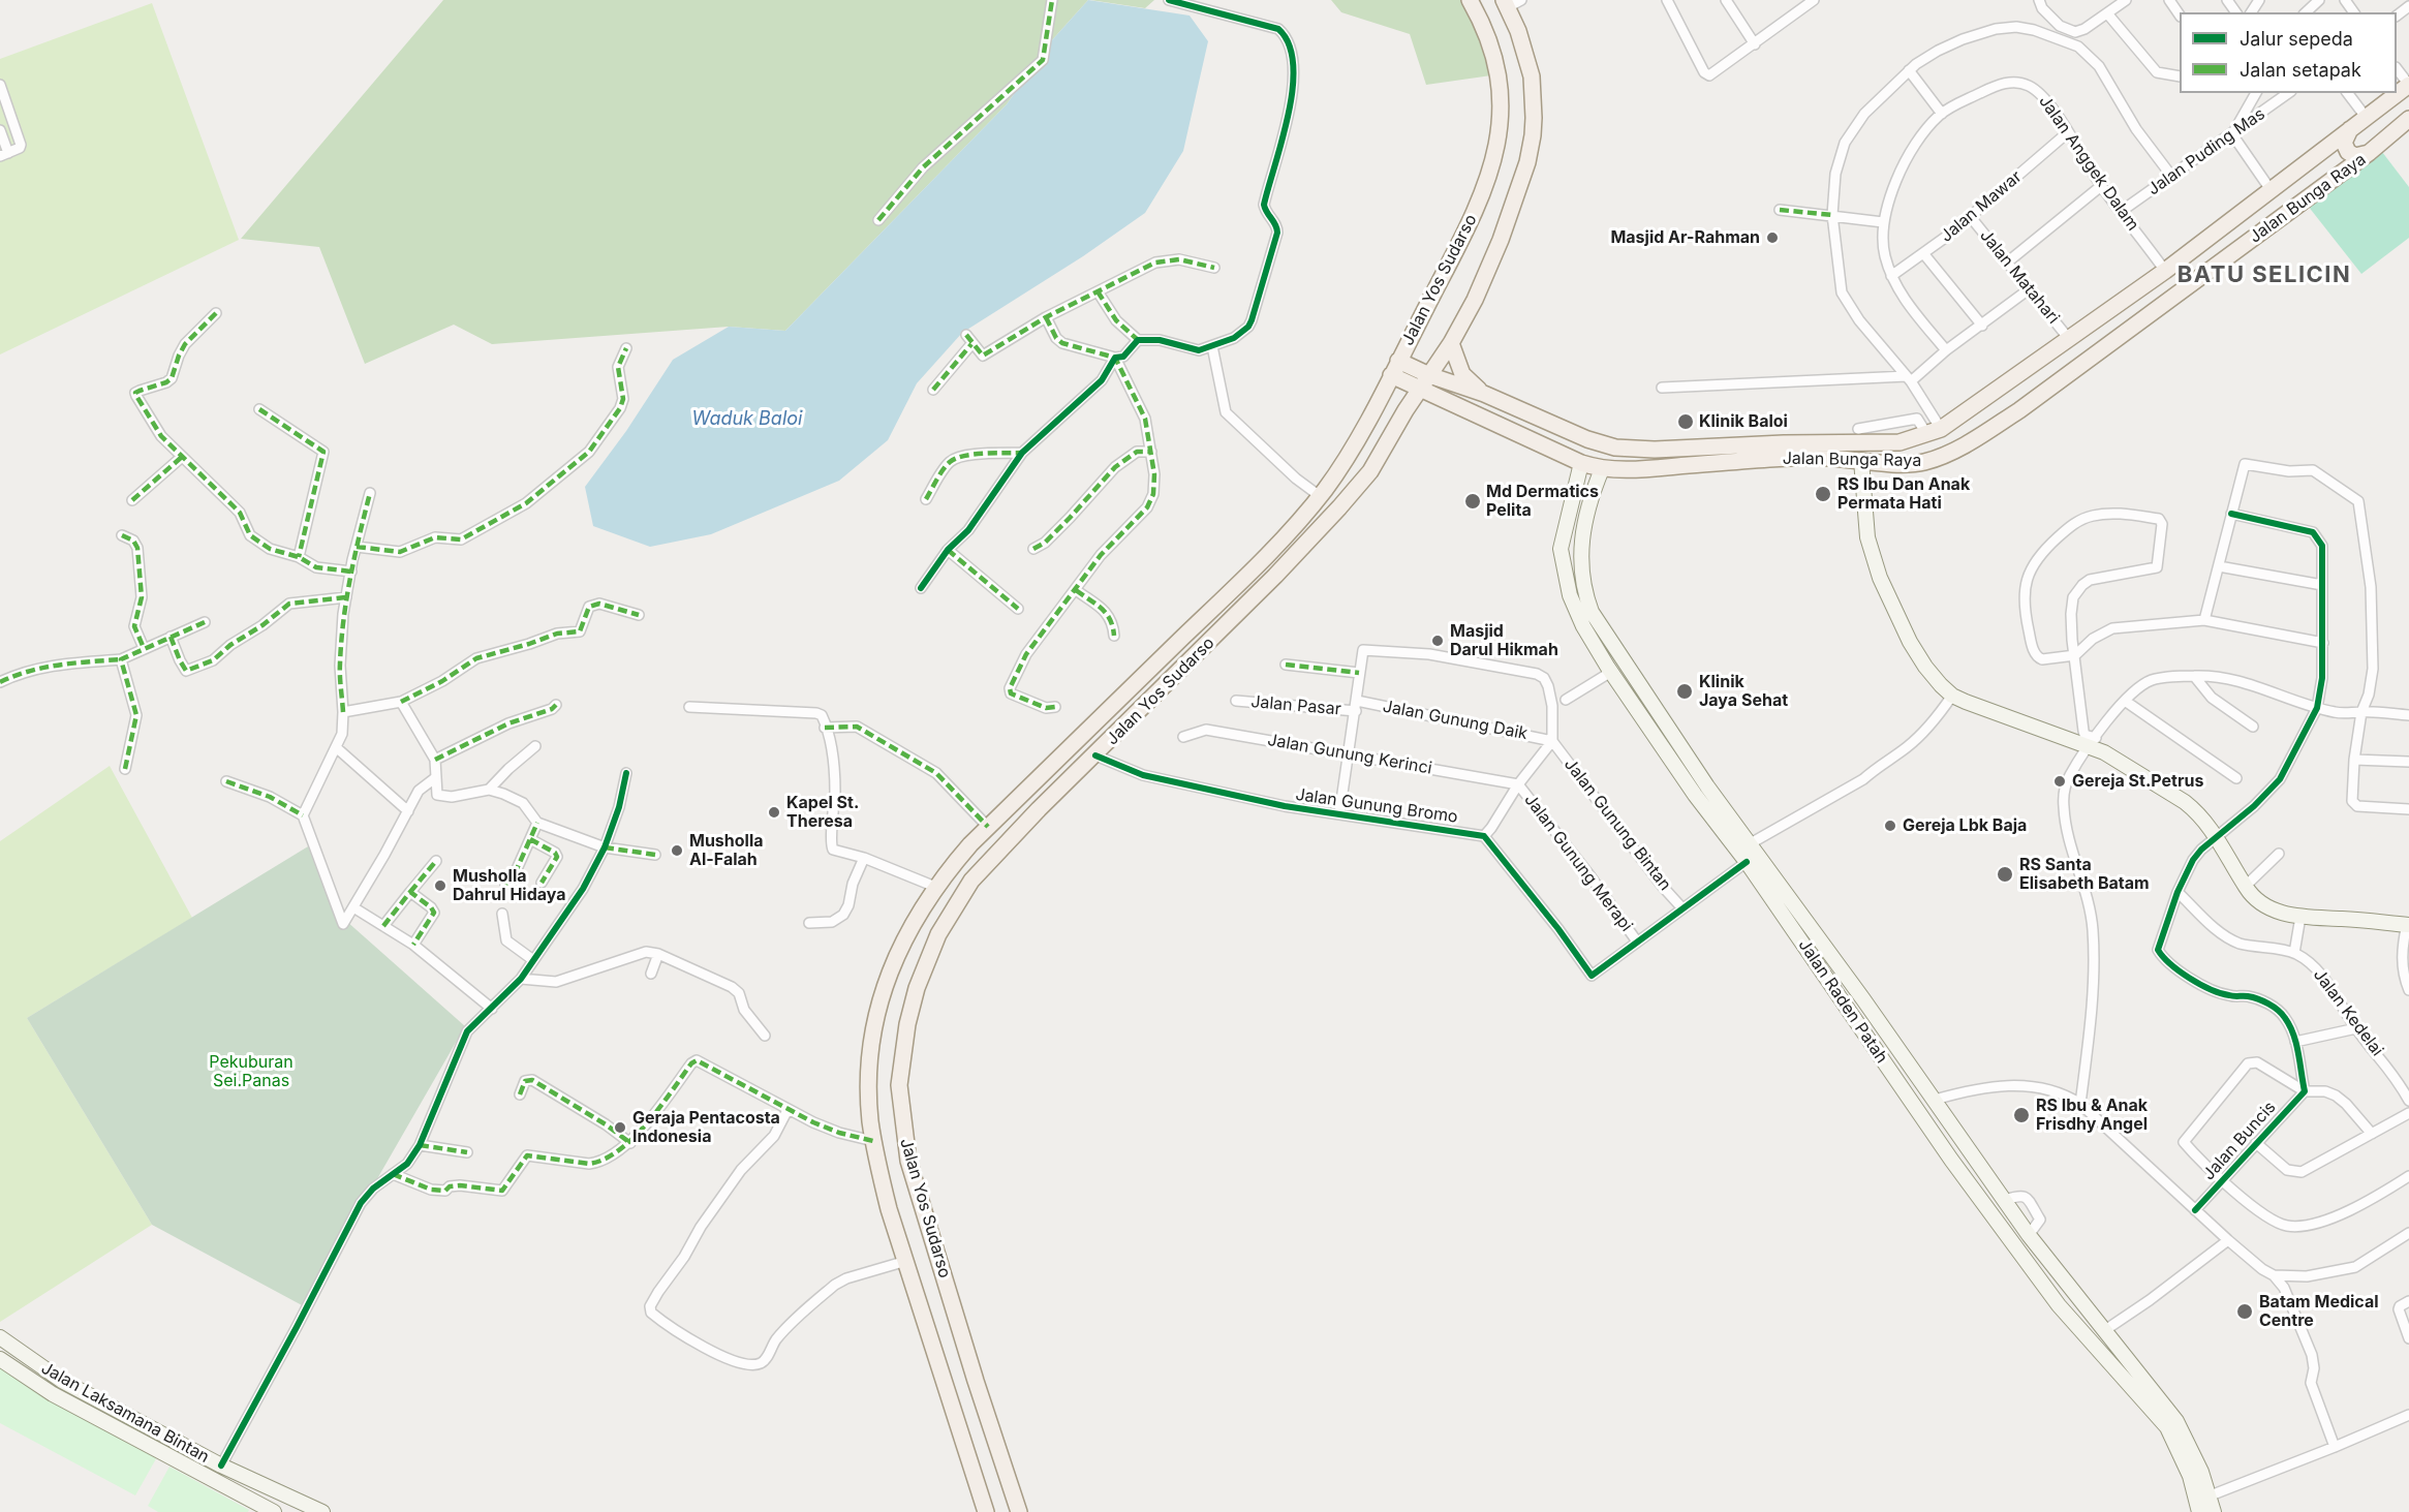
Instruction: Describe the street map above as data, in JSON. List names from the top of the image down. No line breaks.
{"streets":{"main road":["Jalan Bunga Raya","Jalan Yos Sudarso","Jalan Raden Patah","Jalan Laksamana Bintan"],"street":["Jalan Puding Mas","Jalan Anggek Dalam","Jalan Mawar","Jalan Matahari","Jalan Pasar","Jalan Gunung Daik","Jalan Gunung Kerinci","Jalan Gunung Bromo","Jalan Gunung Bintan","Jalan Gunung Merapi","Jalan Kedelai","Jalan Buncis"]},"crossings":[["Jalan Puding Mas","Jalan Anggek Dalam"],["Jalan Anggek Dalam","Jalan Bunga Raya"],["Jalan Anggek Dalam","Jalan Mawar"],["Jalan Bunga Raya","Jalan Matahari"],["Jalan Bunga Raya","Jalan Yos Sudarso"],["Jalan Bunga Raya","Jalan Raden Patah"],["Jalan Mawar","Jalan Matahari"],["Jalan Yos Sudarso","Jalan Gunung Bromo"],["Jalan Pasar","Jalan Gunung Daik"],["Jalan Gunung Daik","Jalan Gunung Bintan"],["Jalan Gunung Kerinci","Jalan Gunung Merapi"]],"districts":["BATU SELICIN"],"water":["Waduk Baloi"],"parks":["Pekuburan Sei.Panas"],"places":["Masjid Ar-Rahman","Klinik Baloi","RS Ibu Dan Anak Permata Hati","Md Dermatics Pelita","Masjid Darul Hikmah","Klinik Jaya Sehat","Gereja St.Petrus","Kapel St. Theresa","Gereja Lbk Baja","Musholla Al-Falah","RS Santa Elisabeth Batam","Musholla Dahrul Hidaya","RS Ibu & Anak Frisdhy Angel","Geraja Pentacosta Indonesia","Batam Medical Centre"],"legend":["Jalur sepeda","Jalan setapak"]}
